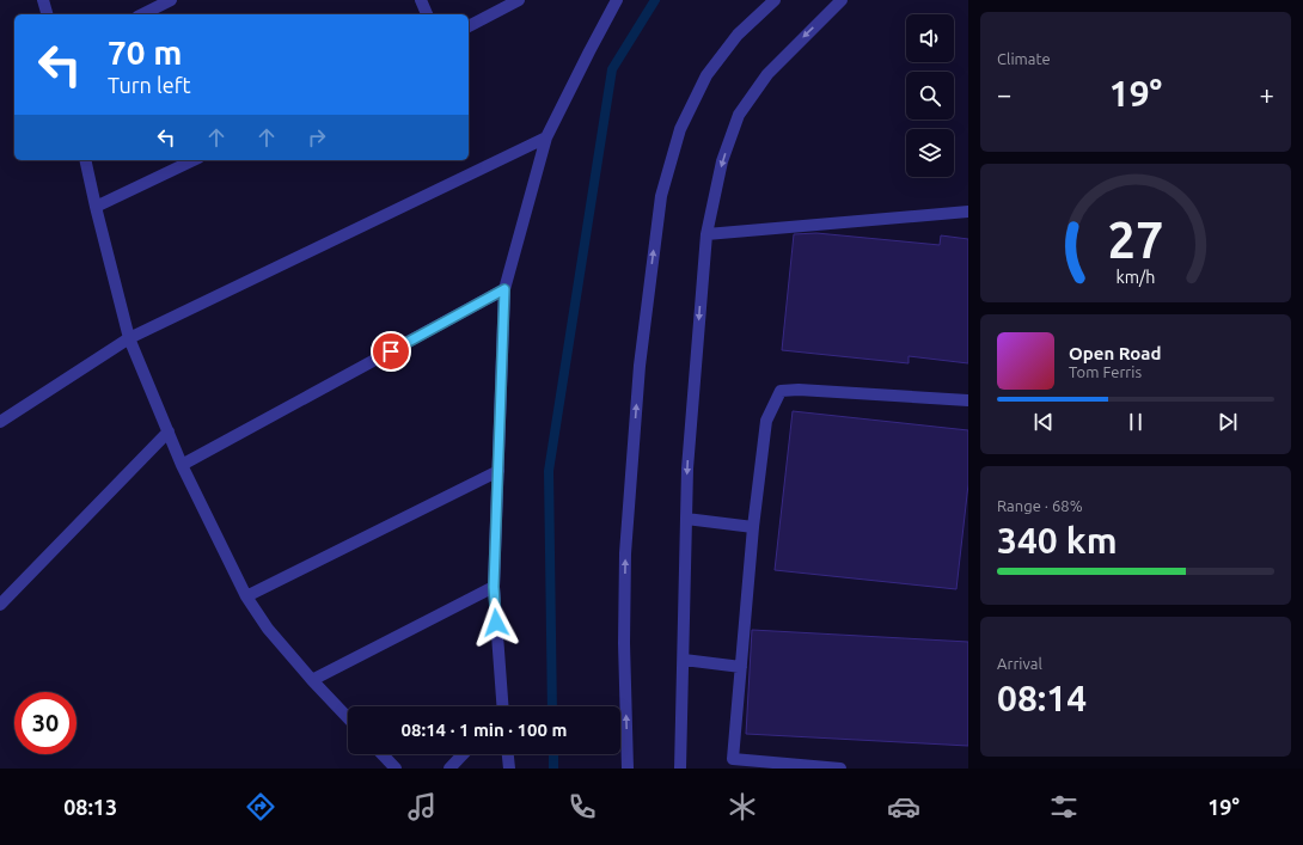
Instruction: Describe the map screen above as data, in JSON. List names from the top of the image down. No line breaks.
{"page":{"tile":["Climate",["Range · 68%","340 km"],["Arrival","08:14"]],"turn":["70 m","Turn left"],"heat":["−","19°","+"],"song":["Open Road","Tom Ferris"],"limit":"30","trip":"08:14 · 1 min · 100 m","tabs":["08:13","19°"],"gauge":["27","km/h"]}}
